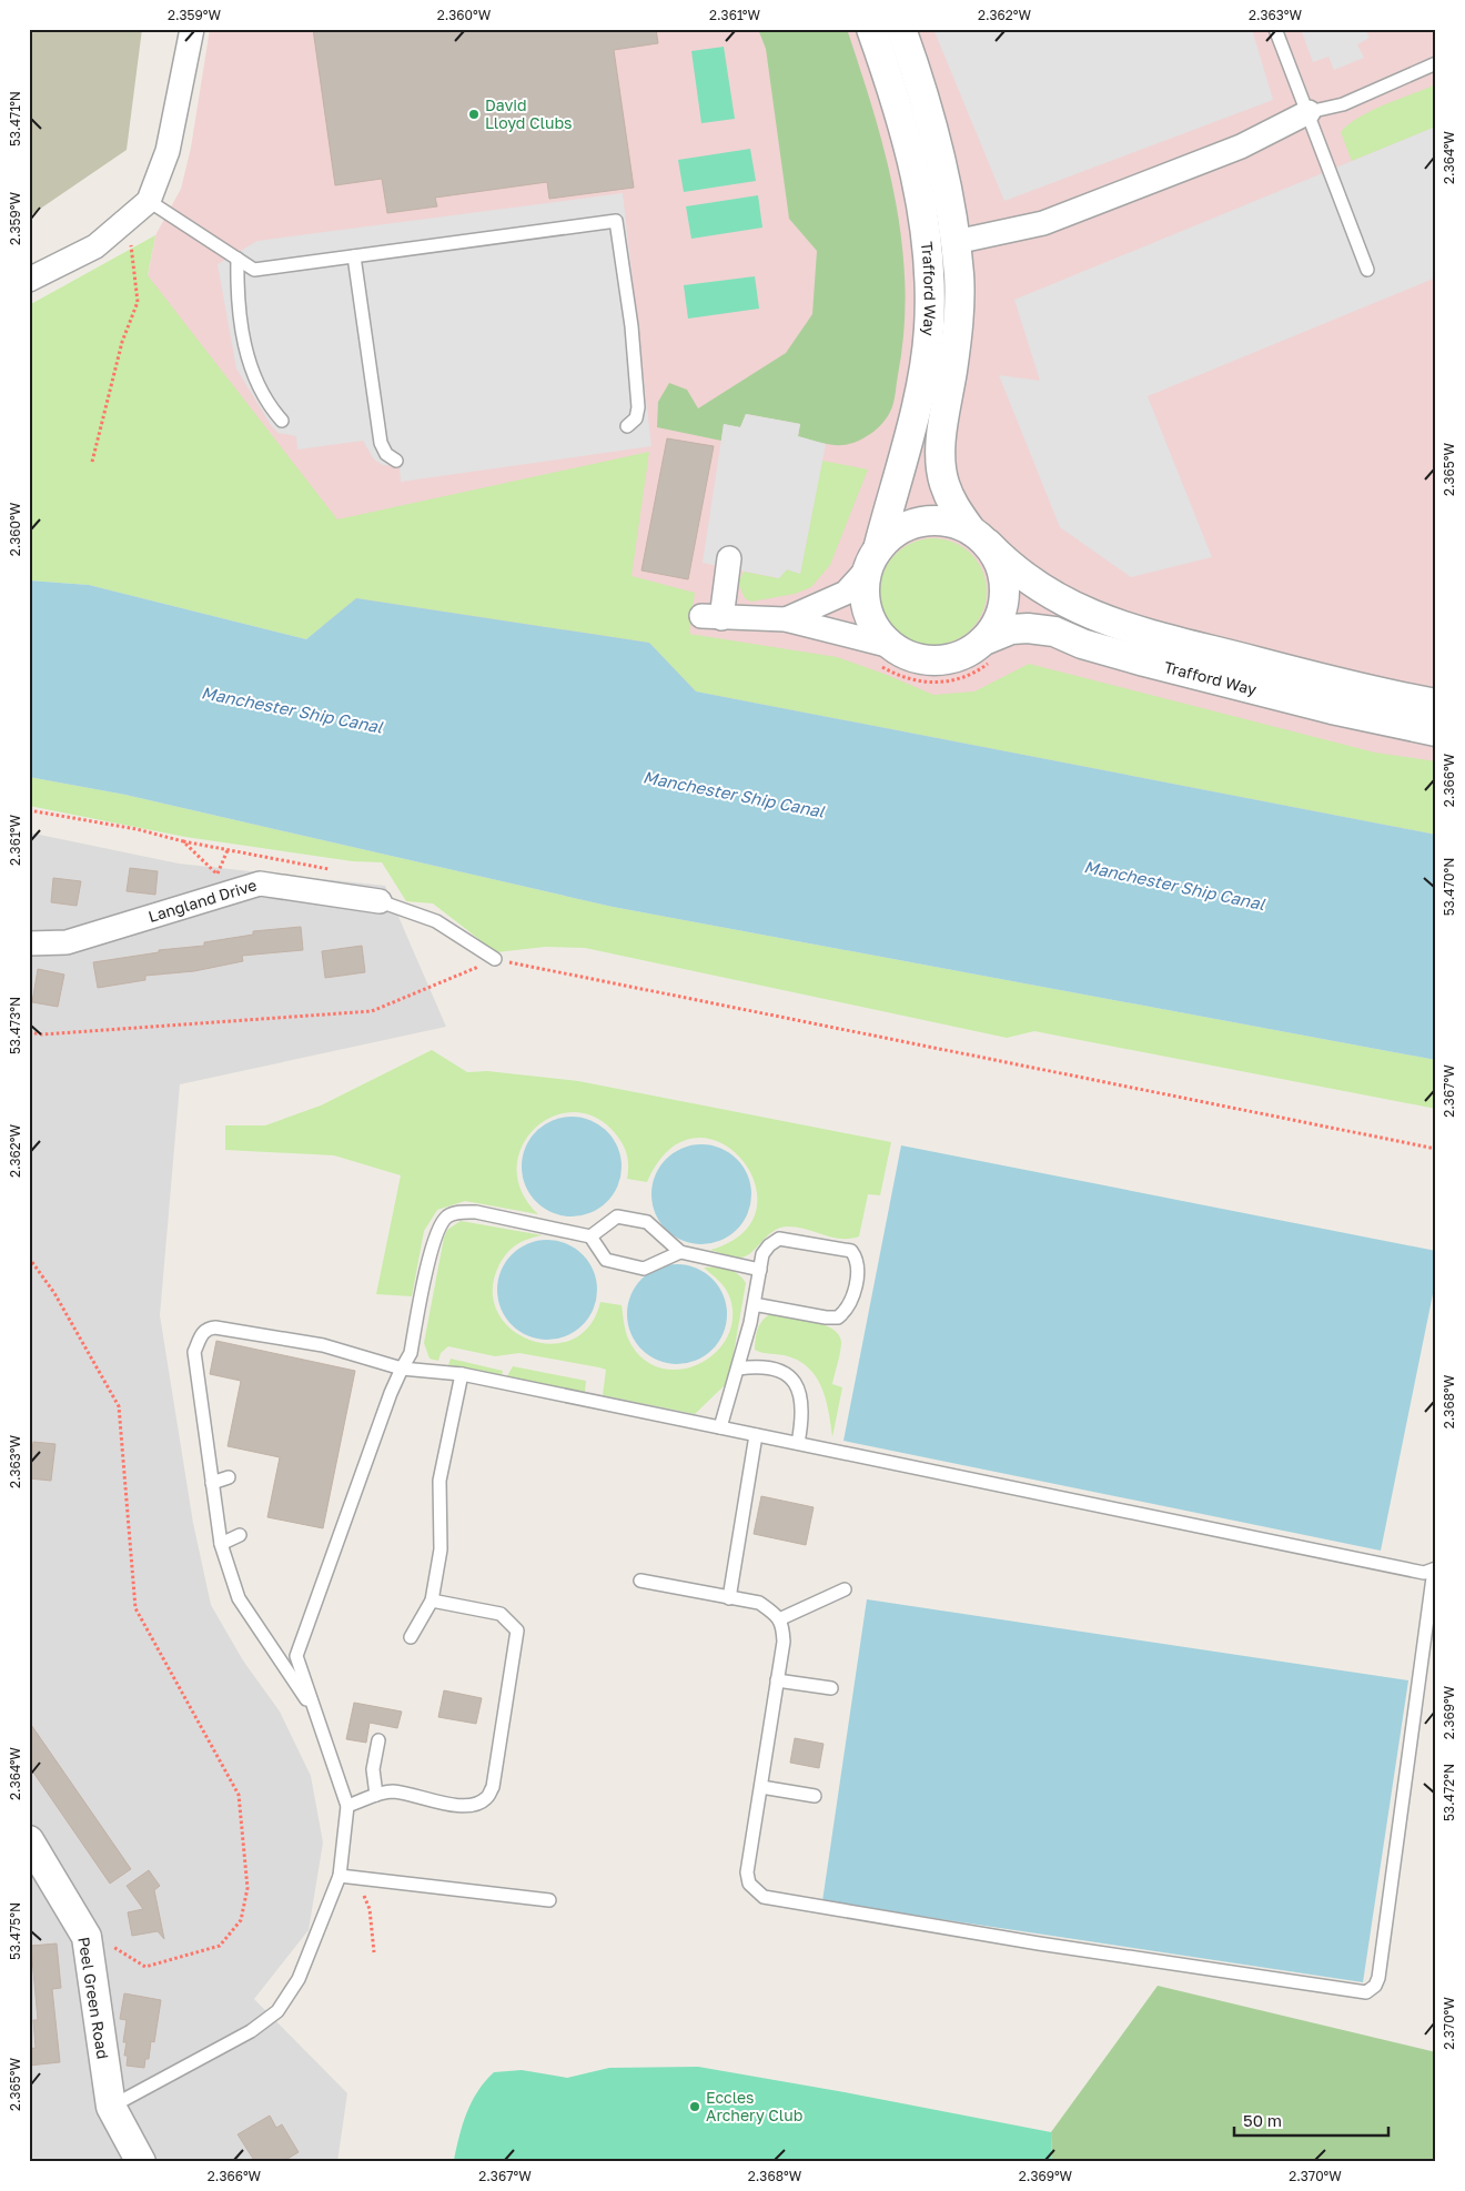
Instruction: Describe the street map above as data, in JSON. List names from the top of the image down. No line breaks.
{"streets":{"street":["Trafford Way","Langland Drive","Peel Green Road"]},"water":["Manchester Ship Canal"],"places":["David Lloyd Clubs","Eccles Archery Club"],"scale_bar":"50 m","coordinates":["2.359°W","2.360°W","2.361°W","2.362°W","2.363°W","53.471°N","2.364°W","2.365°W","2.366°W","53.470°N","53.473°N","2.367°W","2.368°W","2.369°W","53.472°N","53.475°N","2.370°W"]}
